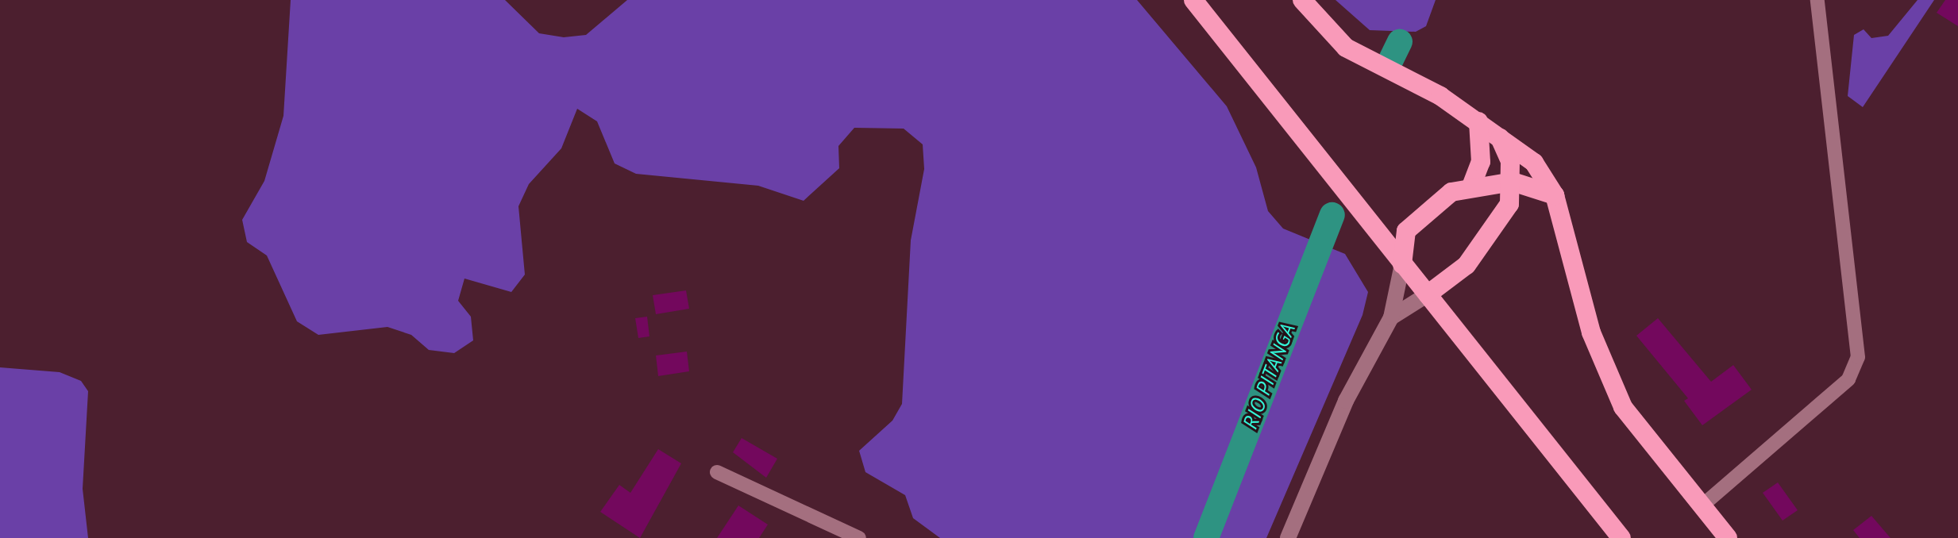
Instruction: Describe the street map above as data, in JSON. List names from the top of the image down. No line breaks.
{"water":["RIO PITANGA"]}
